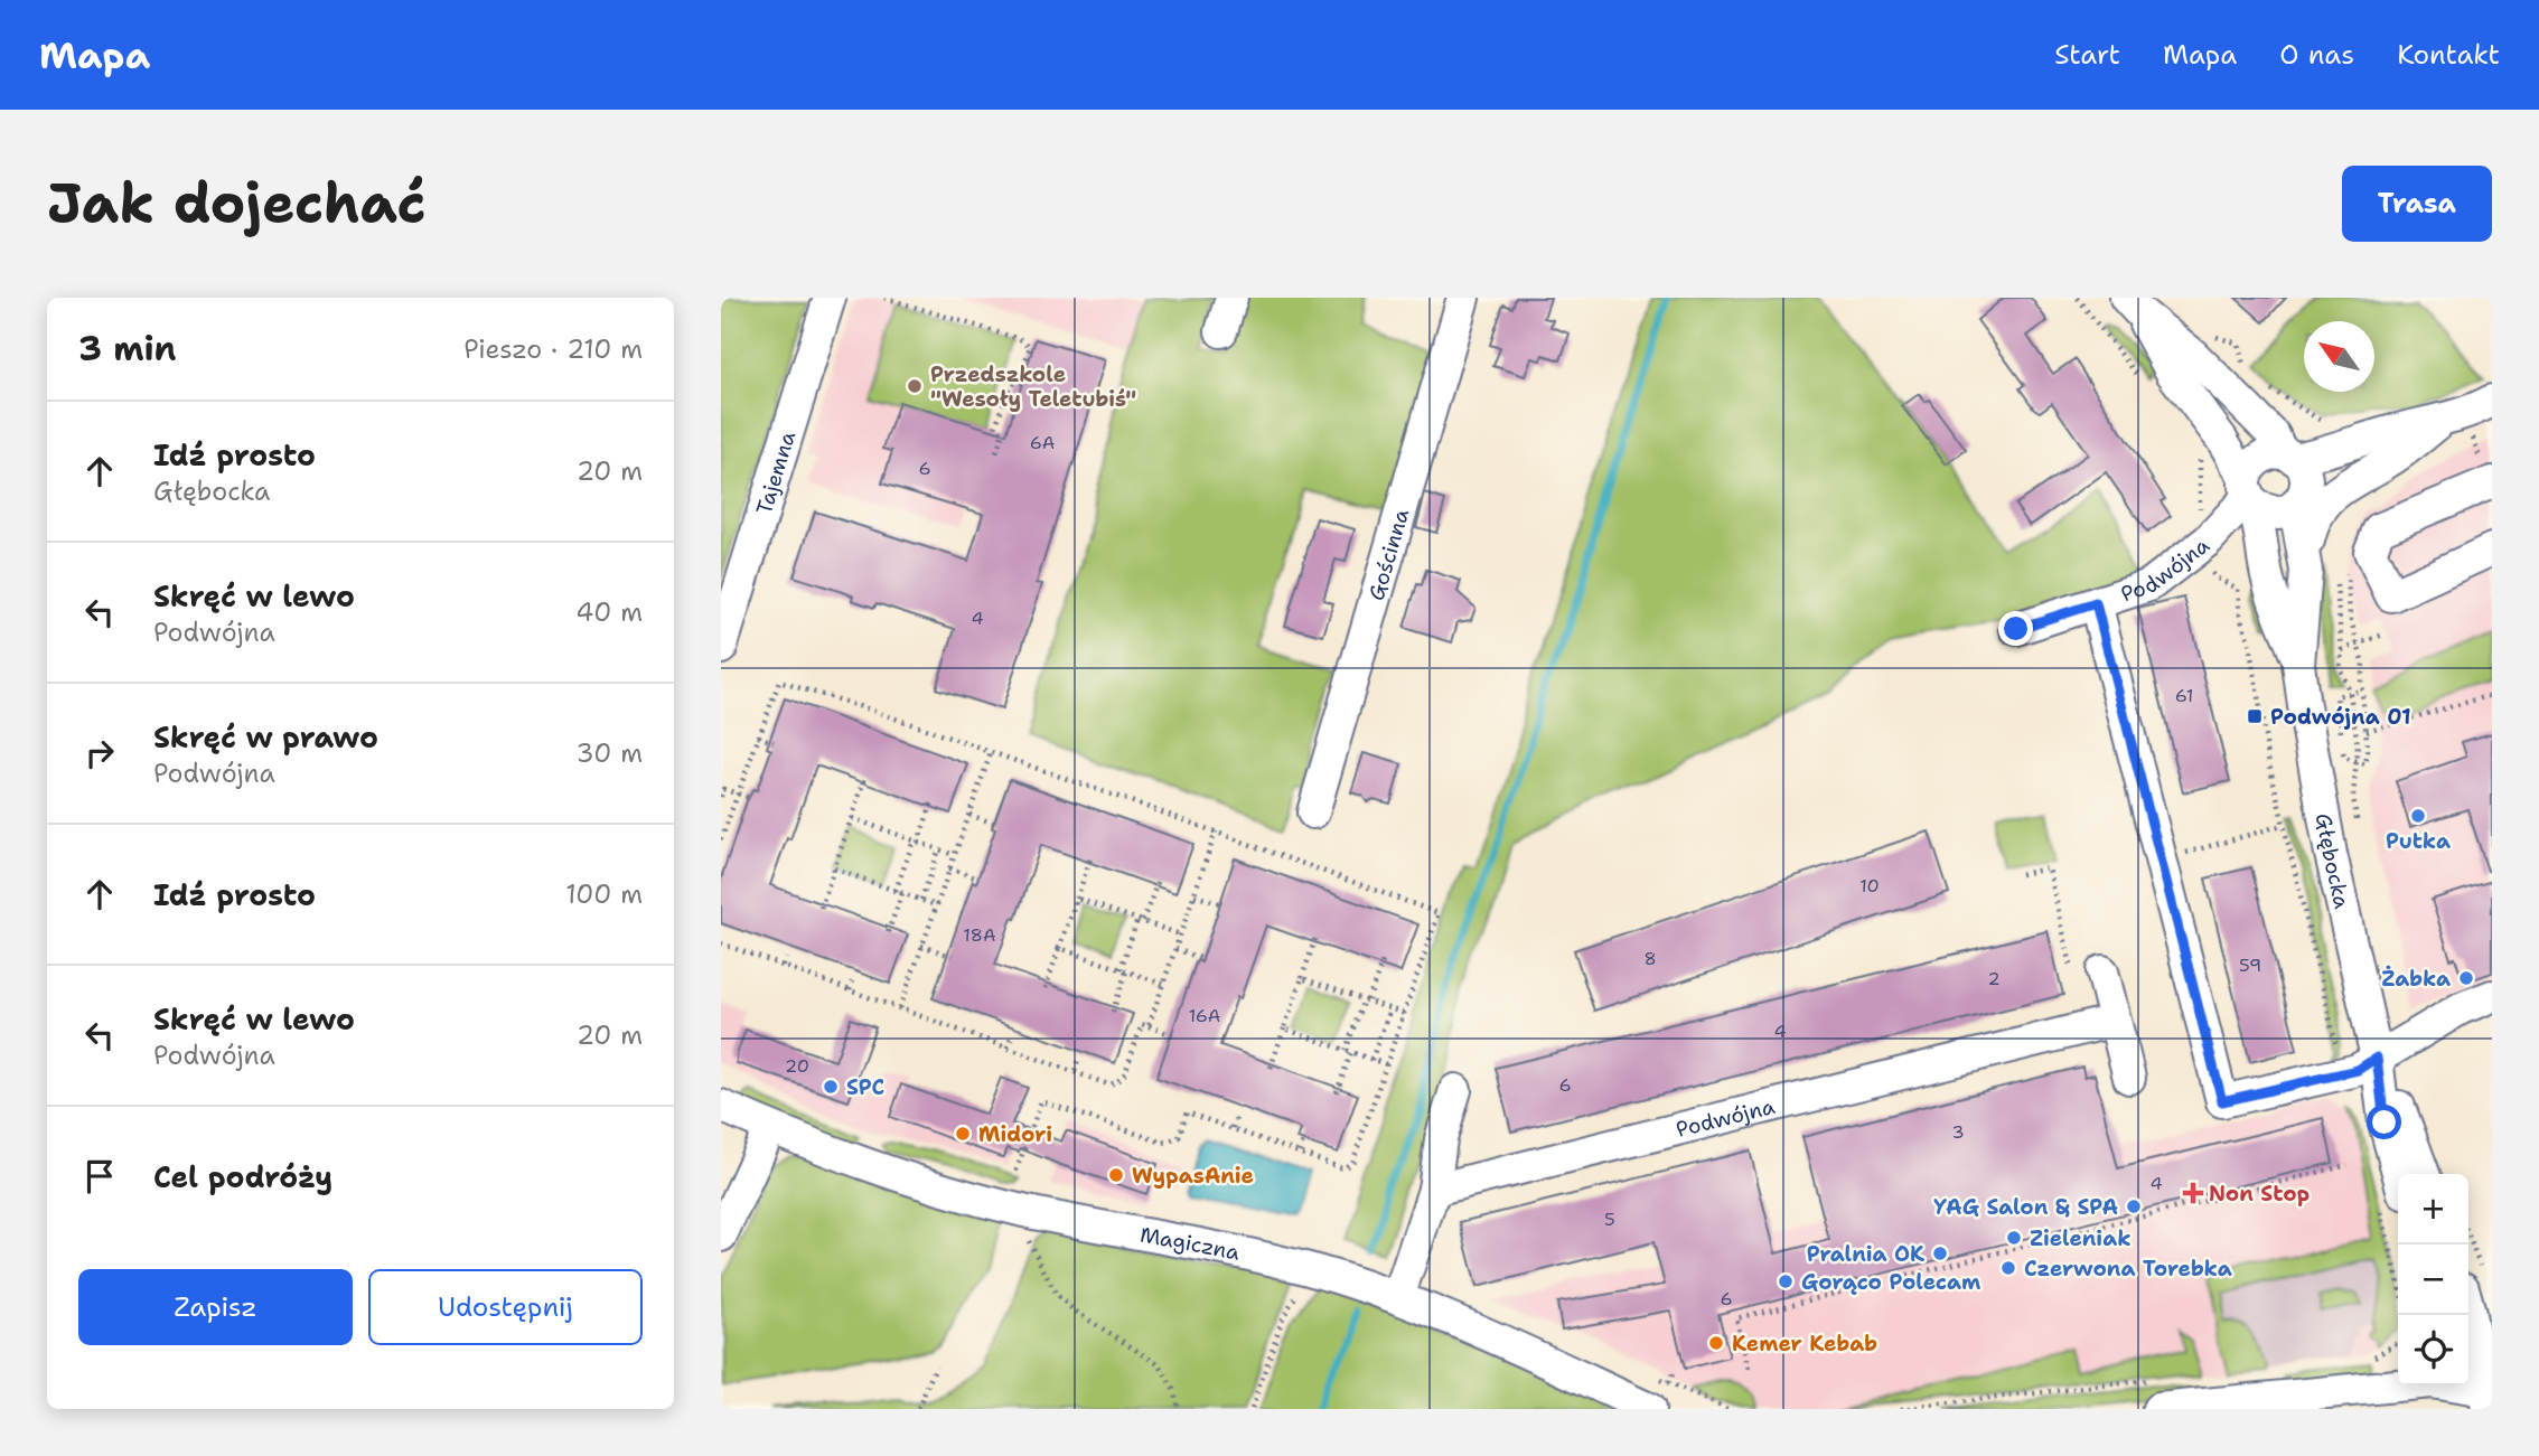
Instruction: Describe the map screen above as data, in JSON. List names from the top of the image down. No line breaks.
{"streets":{"street":["Tajemna","Gościnna","Podwójna","Głębocka","Magiczna"]},"crossings":[["Podwójna","Głębocka"]],"places":{"other":["Przedszkole \"Wesoły Teletubiś\"","Putka","Żabka","SPC","Midori","WypasAnie","YAG Salon & SPA","Zieleniak","Pralnia OK","Czerwona Torebka","Gorąco Polecam","Kemer Kebab"],"transit":["Podwójna 01"],"health":["Non Stop"]},"house_numbers":["6A","6","4","61","10","18A","8","59","2","16A","4","20","6","3","4","5","6"],"north":"top left","page":{"header":"Mapa","nav":["Start","Mapa","O nas","Kontakt"],"buttons":["Trasa",["Zapisz","Udostępnij"]],"title":"Jak dojechać","heading":["3 min","Pieszo · 210 m"],"list":[["Idź prosto","Głębocka","20 m"],["Skręć w lewo","Podwójna","40 m"],["Skręć w prawo","Podwójna","30 m"],["Idź prosto","100 m"],["Skręć w lewo","Podwójna","20 m"],"Cel podróży"],"map_buttons":["+","−"]}}
